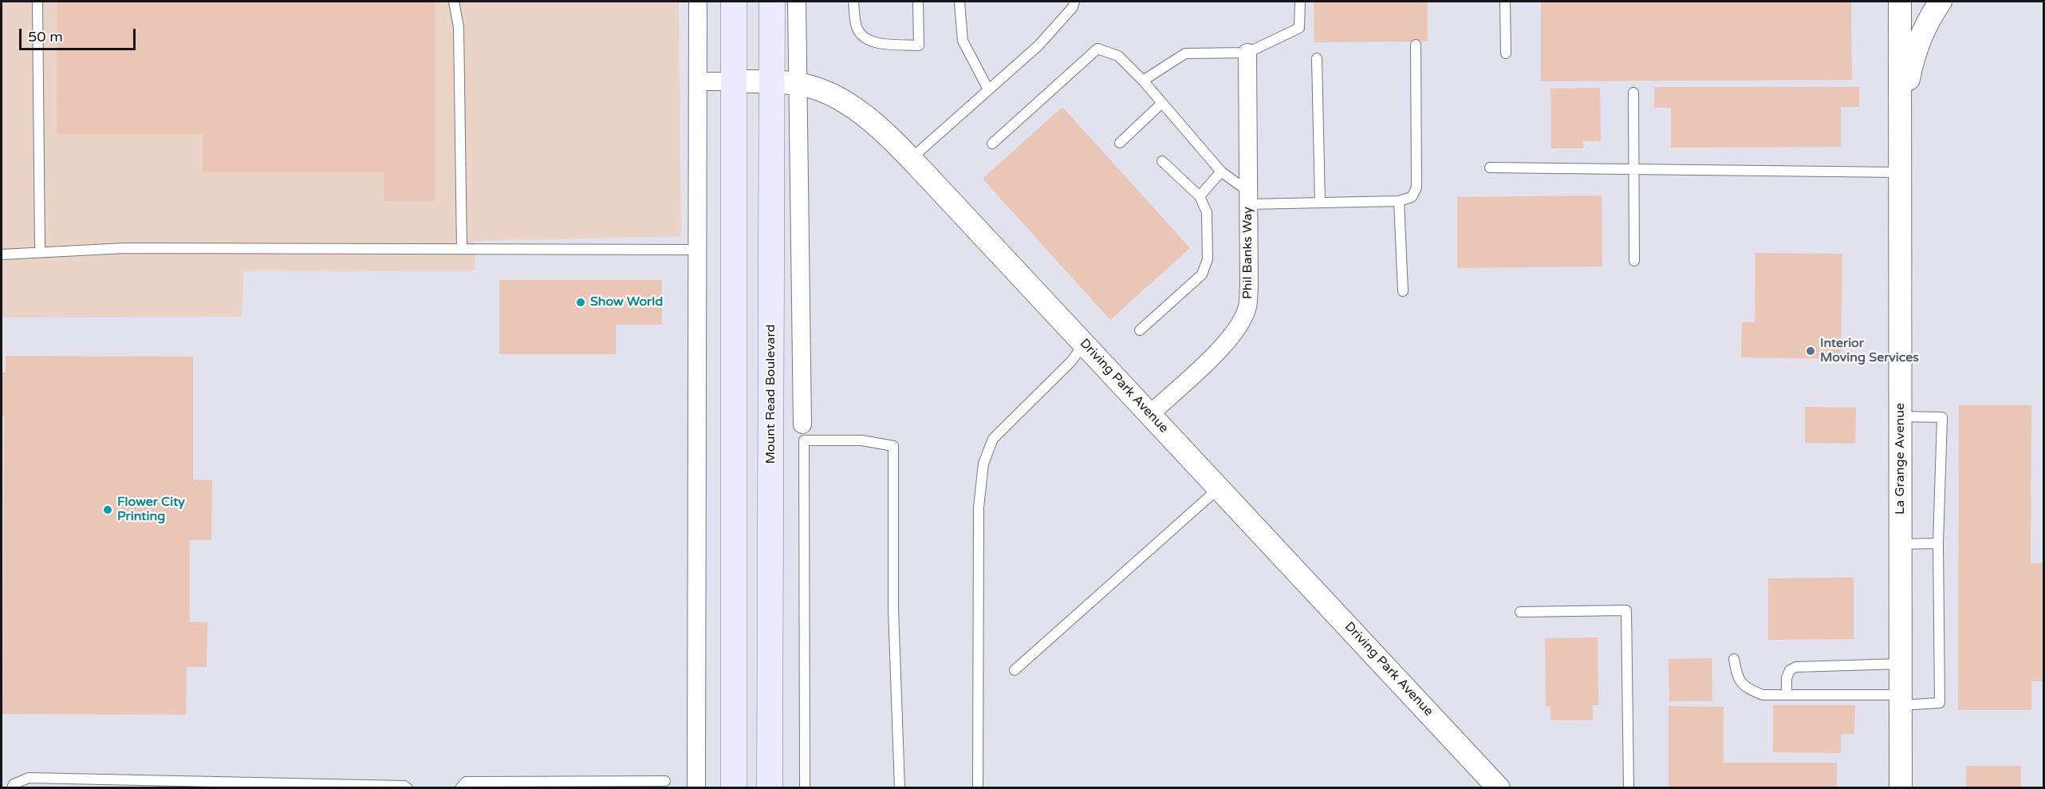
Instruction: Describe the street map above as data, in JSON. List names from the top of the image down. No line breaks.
{"streets":{"main road":["Mount Read Boulevard"],"street":["Phil Banks Way","Driving Park Avenue","La Grange Avenue"]},"crossings":[["Phil Banks Way","Driving Park Avenue"],["Driving Park Avenue","Mount Read Boulevard"]],"places":["Show World","Interior Moving Services","Flower City Printing"],"scale_bar":"50 m"}
